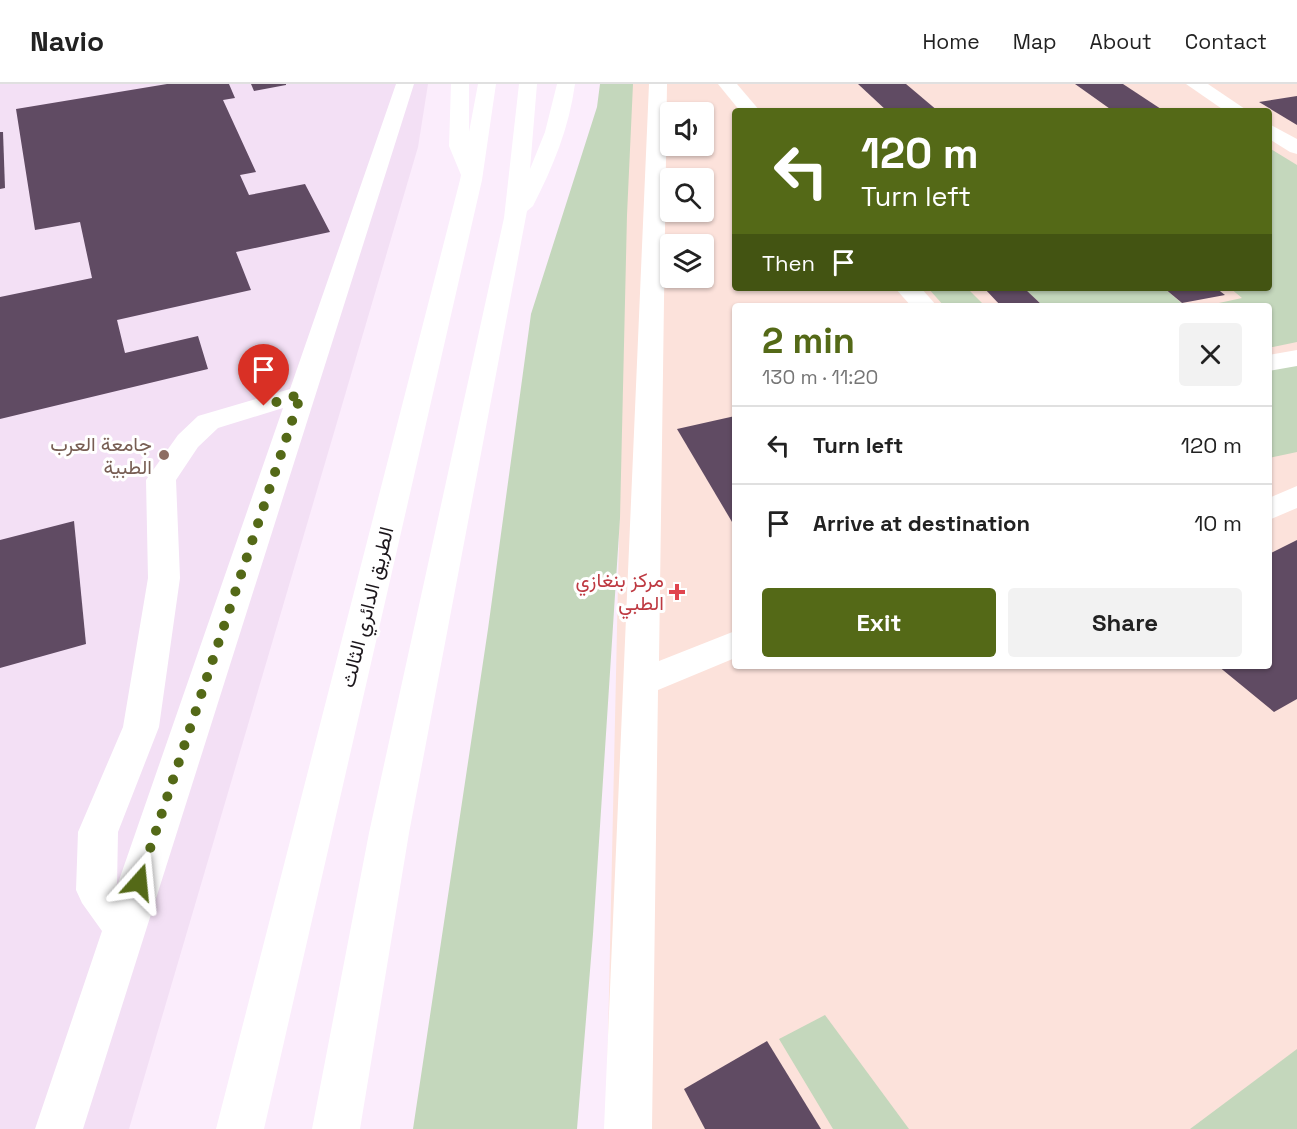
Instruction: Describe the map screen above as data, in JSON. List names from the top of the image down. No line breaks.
{"streets":{"main road":["الطريق الدائري الثالث"]},"places":{"other":["جامعة العرب الطبية"],"health":["مركز بنغازي الطبي"]},"page":{"header":"Navio","nav":["Home","Map","About","Contact"],"turn":["120 m","Turn left"],"then":"Then","heading":["2 min","130 m · 11:20"],"list":[{"name":"Turn left","value":"120 m"},{"name":"Arrive at destination","value":"10 m"}],"buttons":["Exit","Share"]}}
